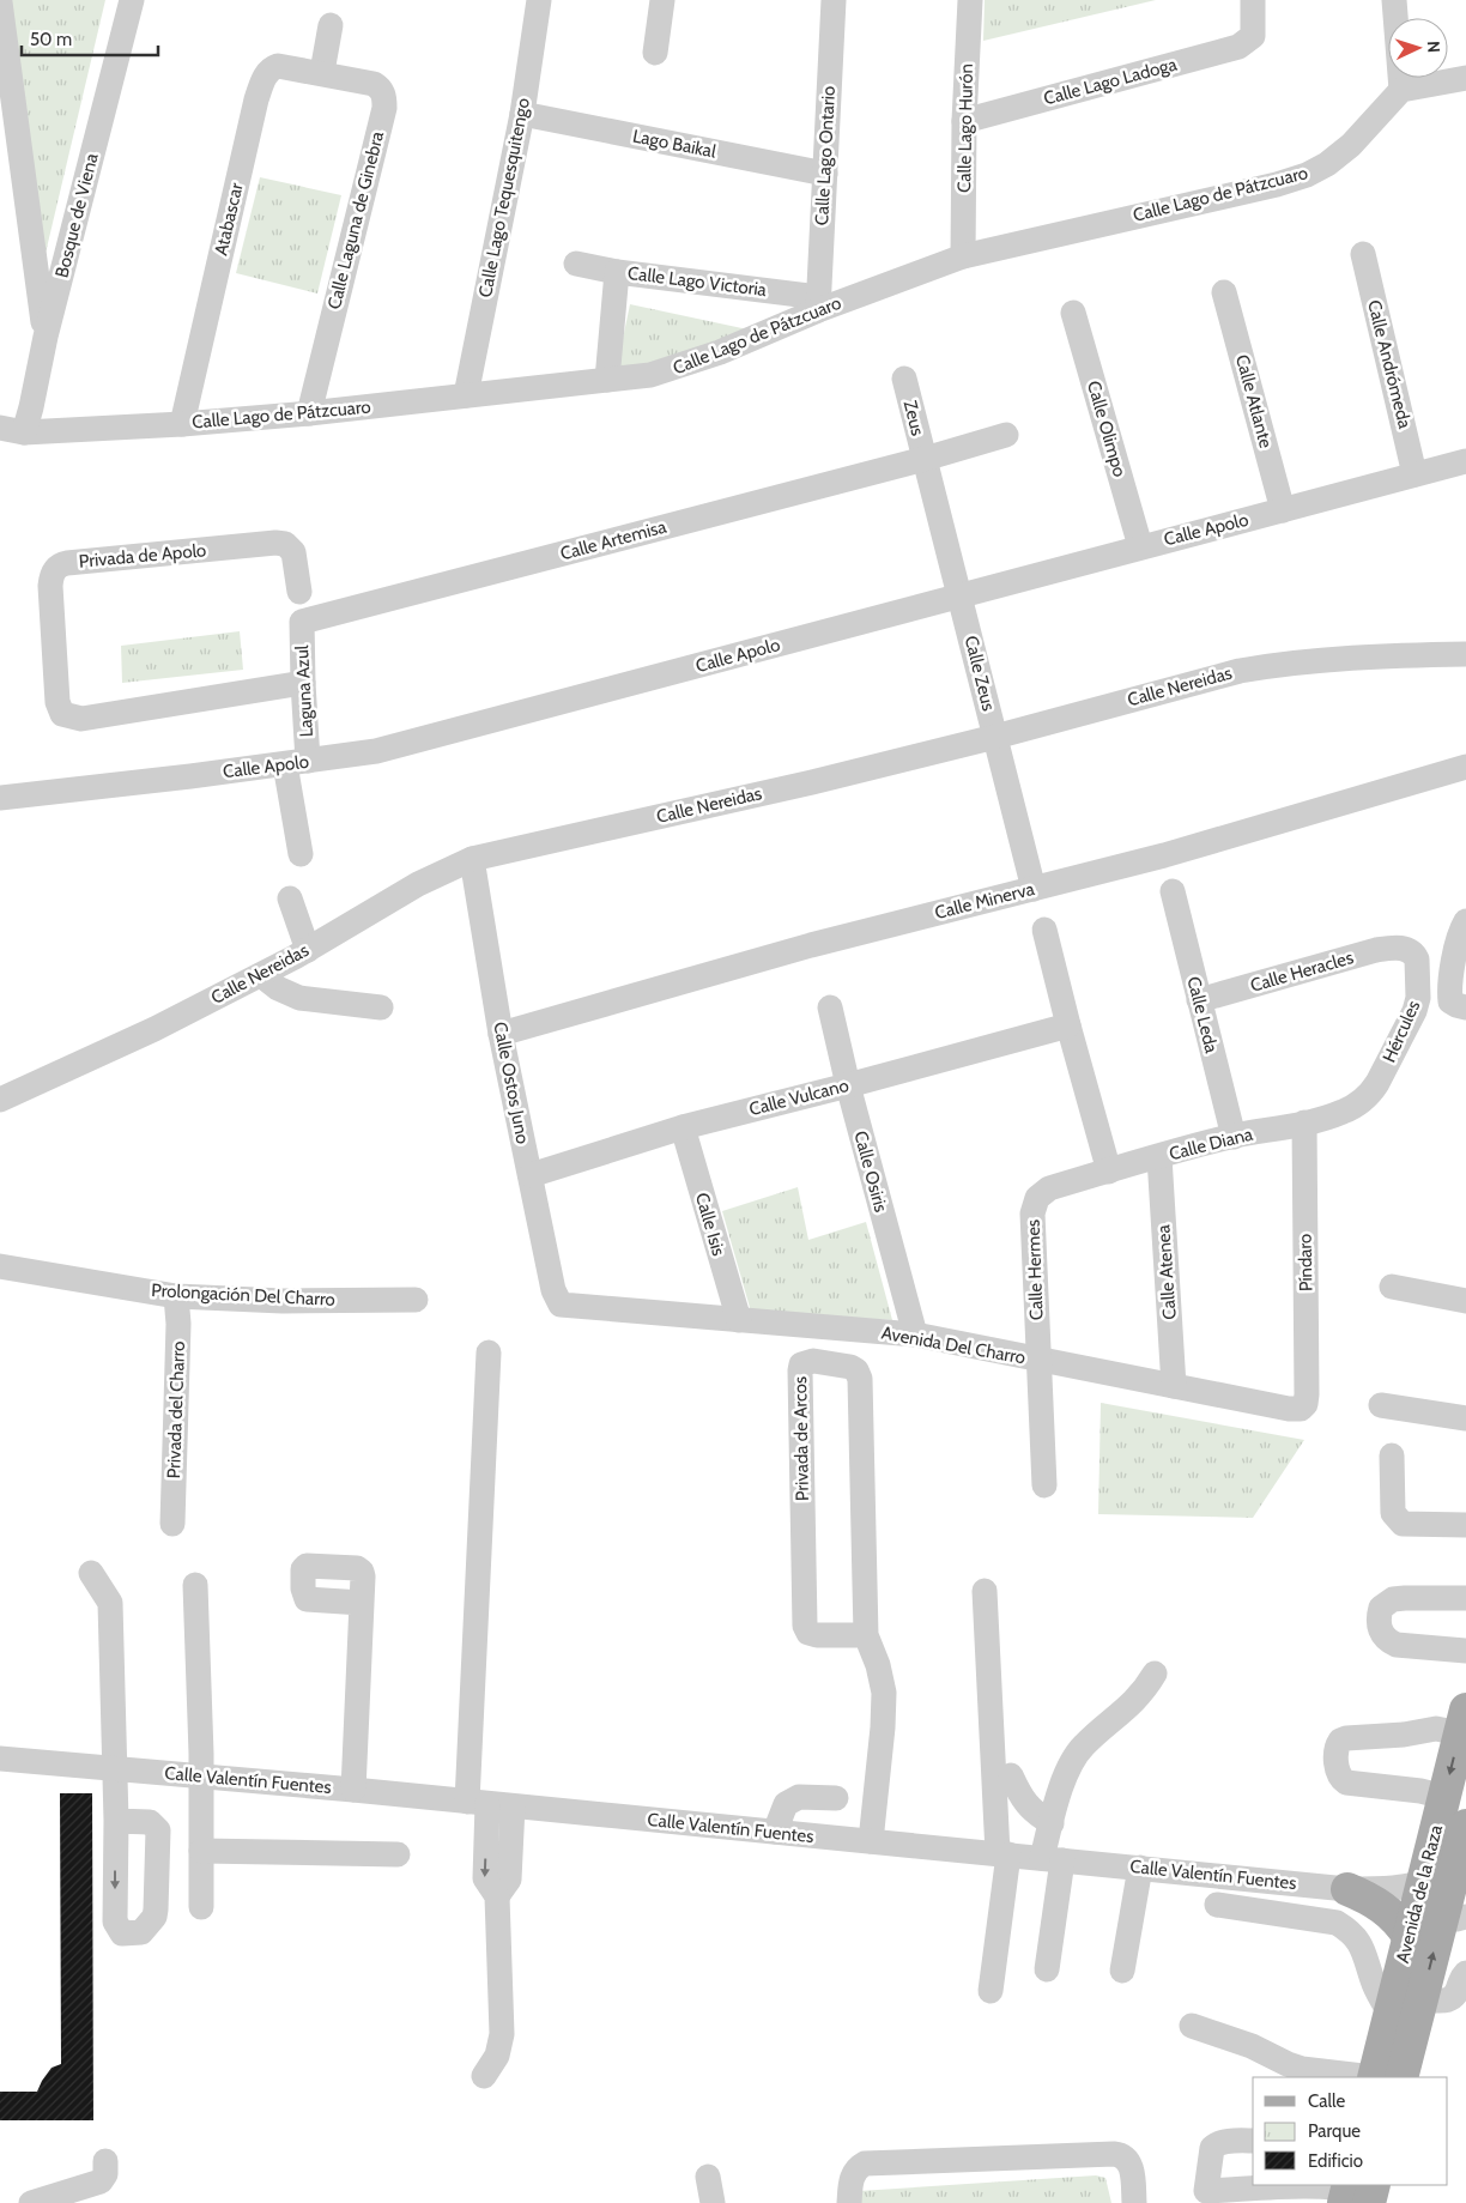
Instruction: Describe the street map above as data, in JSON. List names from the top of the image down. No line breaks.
{"streets":{"main road":["Avenida de la Raza"],"street":["Calle Lago Ladoga","Calle Lago Hurón","Lago Baikal","Calle Lago Ontario","Calle Lago de Pátzcuaro","Calle Lago Tequesquitengo","Bosque de Viena","Atabascar","Calle Laguna de Ginebra","Calle Lago Victoria","Calle Andrómeda","Calle Atlante","Zeus","Calle Olimpo","Calle Apolo","Calle Artemisa","Privada de Apolo","Calle Zeus","Calle Nereidas","Laguna Azul","Calle Minerva","Calle Heracles","Calle Leda","Hércules","Calle Ostos Juno","Calle Vulcano","Calle Diana","Calle Osiris","Calle Isis","Píndaro","Calle Hermes","Calle Atenea","Prolongación Del Charro","Avenida Del Charro","Privada del Charro","Privada de Arcos","Calle Valentín Fuentes"]},"crossings":[["Calle Lago Ladoga","Calle Lago Hurón"],["Calle Lago Hurón","Calle Lago de Pátzcuaro"],["Lago Baikal","Calle Lago Ontario"],["Lago Baikal","Calle Lago Tequesquitengo"],["Calle Lago Ontario","Calle Lago de Pátzcuaro"],["Calle Lago Ontario","Calle Lago Victoria"],["Calle Lago de Pátzcuaro","Calle Lago Tequesquitengo"],["Calle Lago de Pátzcuaro","Bosque de Viena"],["Calle Lago de Pátzcuaro","Atabascar"],["Calle Lago de Pátzcuaro","Calle Laguna de Ginebra"],["Calle Lago de Pátzcuaro","Calle Lago Victoria"],["Atabascar","Calle Laguna de Ginebra"],["Calle Andrómeda","Calle Apolo"],["Calle Atlante","Calle Apolo"],["Zeus","Calle Artemisa"],["Zeus","Calle Zeus"],["Calle Olimpo","Calle Apolo"],["Calle Apolo","Calle Zeus"],["Calle Apolo","Laguna Azul"],["Calle Artemisa","Calle Zeus"],["Calle Artemisa","Laguna Azul"],["Privada de Apolo","Laguna Azul"],["Calle Zeus","Calle Nereidas"],["Calle Zeus","Calle Minerva"],["Calle Nereidas","Calle Ostos Juno"],["Calle Minerva","Calle Ostos Juno"],["Calle Heracles","Calle Leda"],["Calle Heracles","Hércules"],["Calle Leda","Calle Diana"],["Hércules","Calle Diana"],["Calle Ostos Juno","Calle Vulcano"],["Calle Ostos Juno","Avenida Del Charro"],["Calle Vulcano","Calle Osiris"],["Calle Vulcano","Calle Isis"],["Calle Diana","Píndaro"],["Calle Diana","Calle Hermes"],["Calle Diana","Calle Atenea"],["Calle Osiris","Avenida Del Charro"],["Calle Isis","Avenida Del Charro"],["Píndaro","Avenida Del Charro"],["Calle Hermes","Avenida Del Charro"],["Calle Atenea","Avenida Del Charro"],["Prolongación Del Charro","Privada del Charro"],["Privada de Arcos","Calle Valentín Fuentes"],["Calle Valentín Fuentes","Avenida de la Raza"]],"legend":["Calle","Parque","Edificio"],"scale_bar":"50 m","north":"right"}
